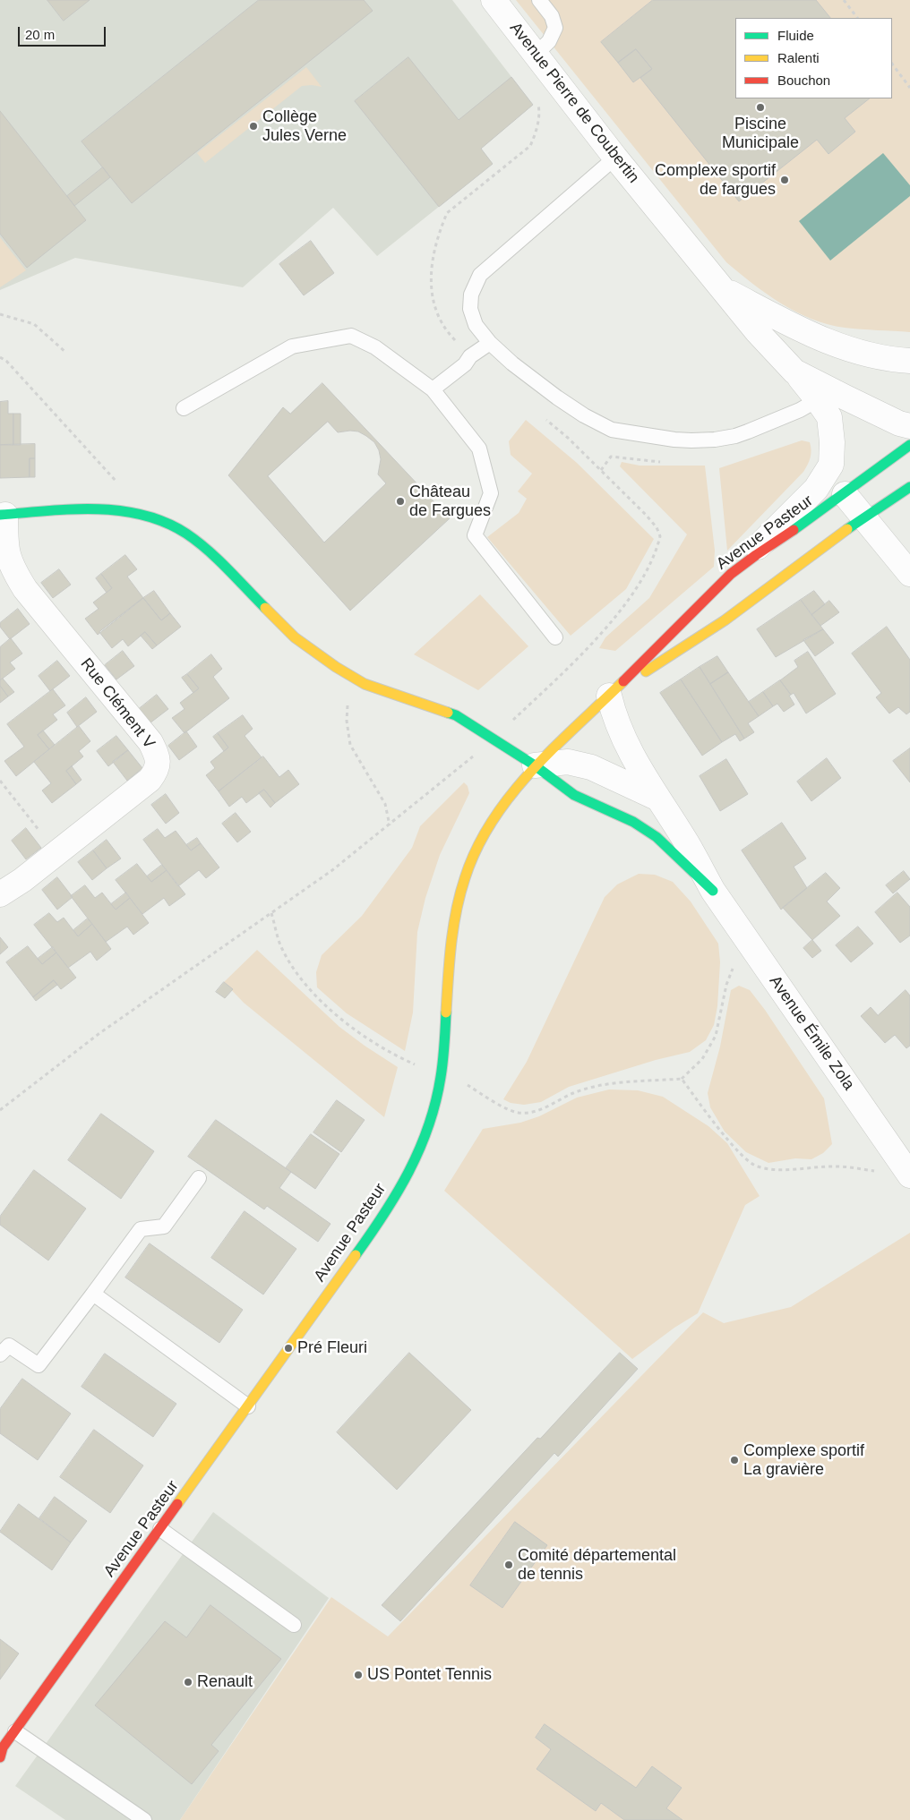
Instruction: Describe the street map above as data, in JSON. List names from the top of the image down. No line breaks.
{"streets":{"main road":["Avenue Pasteur","Avenue Émile Zola"],"street":["Avenue Pierre de Coubertin","Rue Clément V"]},"crossings":[["Avenue Pierre de Coubertin","Avenue Pasteur"],["Avenue Pasteur","Avenue Émile Zola"],["Rue Clément V","Avenue Émile Zola"]],"places":["Piscine Municipale","Collège Jules Verne","Complexe sportif de fargues","Château de Fargues","Pré Fleuri","Complexe sportif La gravière","Comité départemental de tennis","US Pontet Tennis","Renault"],"legend":["Fluide","Ralenti","Bouchon"],"scale_bar":"20 m"}
